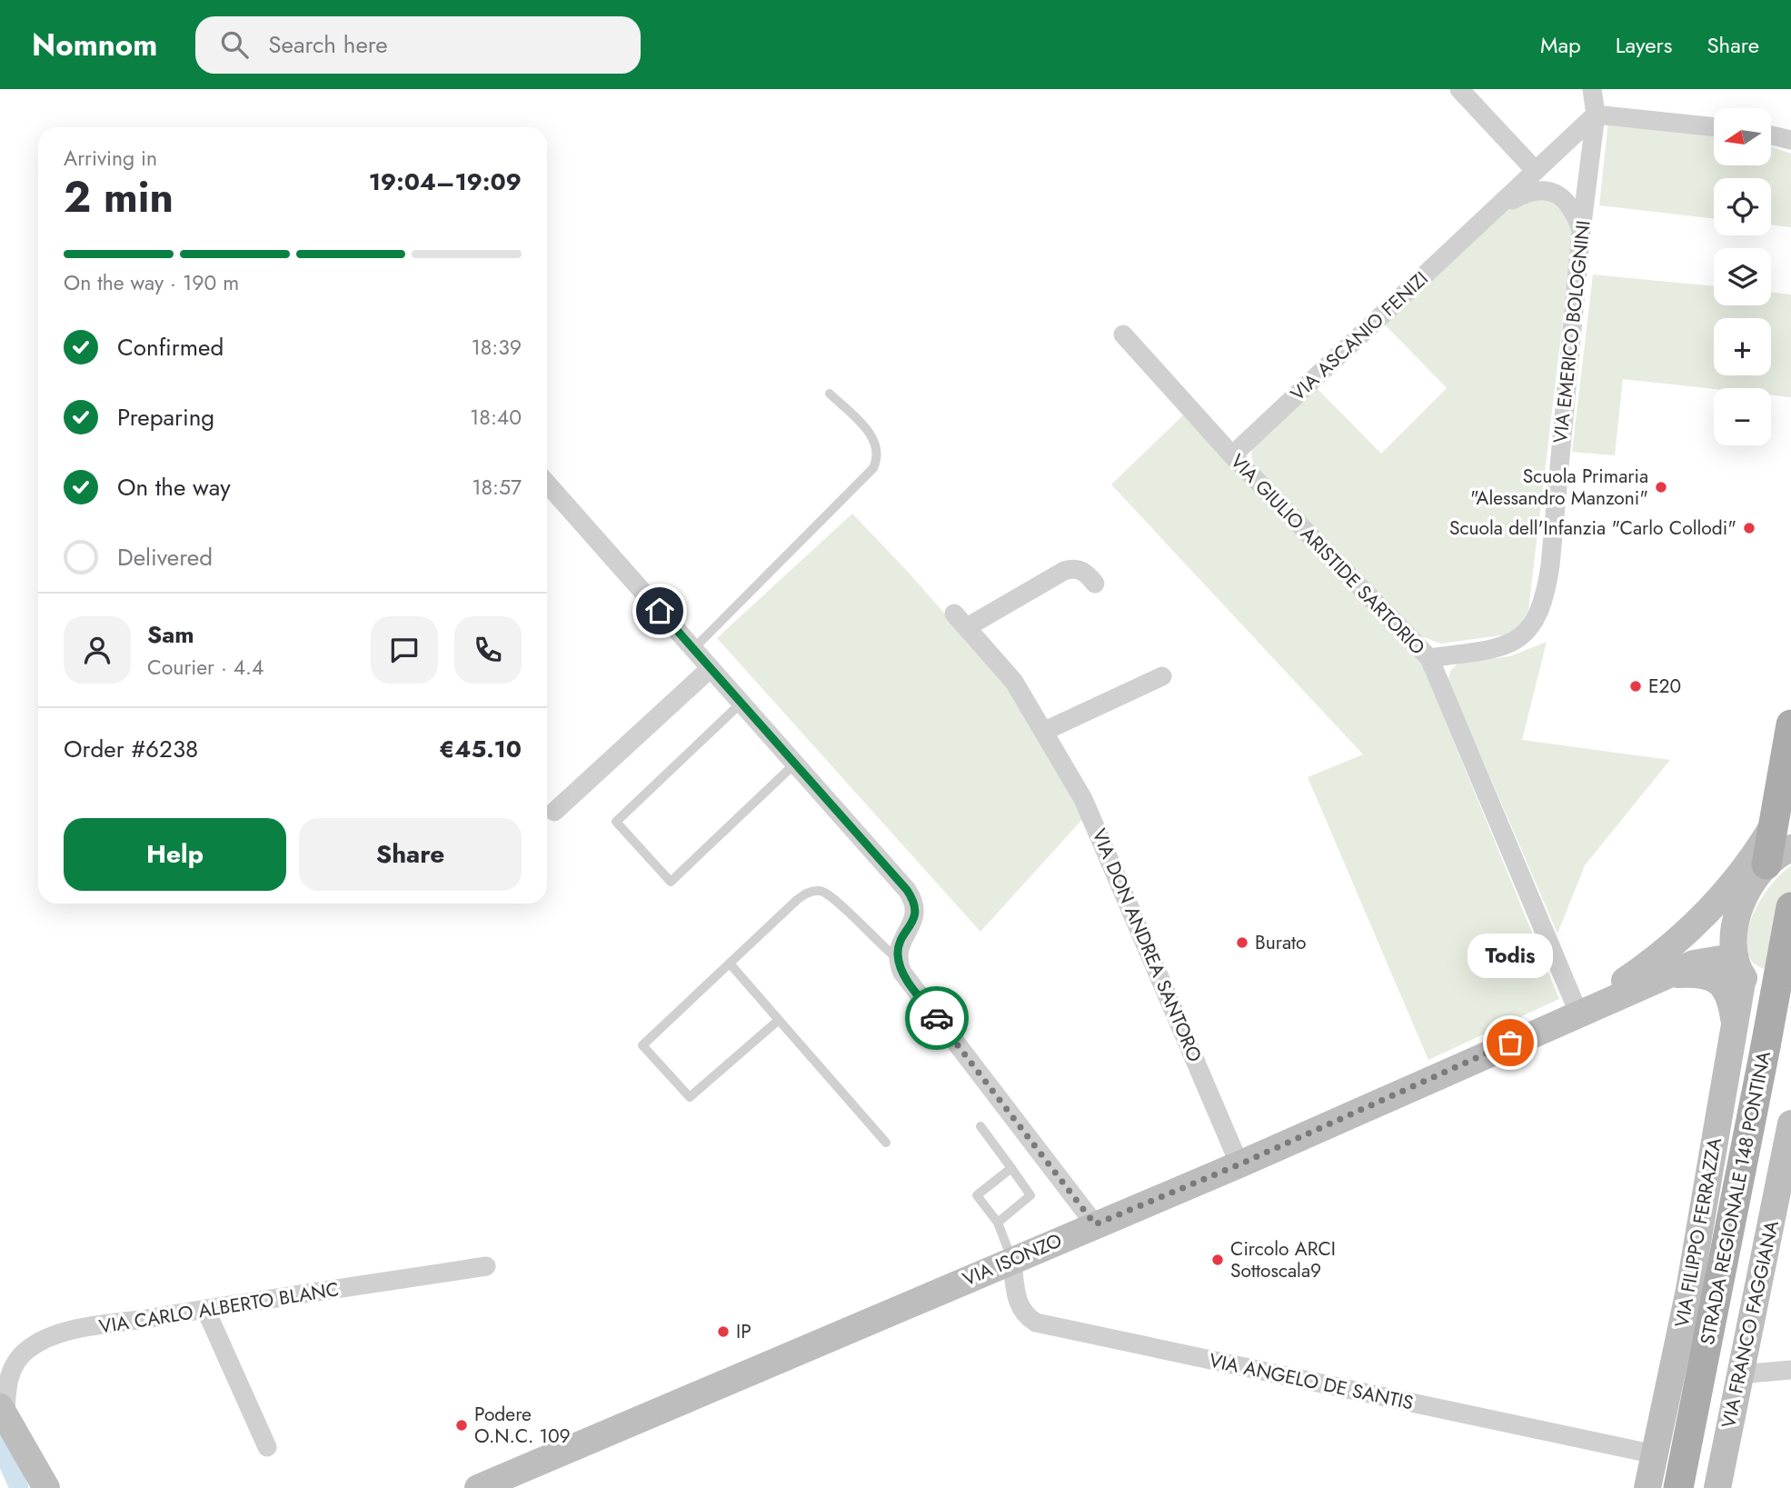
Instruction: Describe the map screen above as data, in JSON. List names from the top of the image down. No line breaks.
{"streets":{"main road":["STRADA REGIONALE 148 PONTINA","VIA FILIPPO FERRAZZA","VIA ISONZO","VIA FRANCO FAGGIANA"],"street":["VIA EMERICO BOLOGNINI","VIA ASCANIO FENIZI","VIA GIULIO ARISTIDE SARTORIO","VIA DON ANDREA SANTORO","VIA CARLO ALBERTO BLANC","VIA ANGELO DE SANTIS"]},"crossings":[["VIA EMERICO BOLOGNINI","VIA ASCANIO FENIZI"],["VIA EMERICO BOLOGNINI","VIA GIULIO ARISTIDE SARTORIO"],["VIA ASCANIO FENIZI","VIA GIULIO ARISTIDE SARTORIO"],["VIA GIULIO ARISTIDE SARTORIO","VIA ISONZO"],["VIA DON ANDREA SANTORO","VIA ISONZO"],["VIA FILIPPO FERRAZZA","VIA ANGELO DE SANTIS"],["VIA ISONZO","VIA ANGELO DE SANTIS"]],"places":["Scuola Primaria \"Alessandro Manzoni\"","Scuola dell'Infanzia \"Carlo Collodi\"","E20","Burato","Todis","Circolo ARCI Sottoscala9","IP","Podere O.N.C. 109"],"north":"left","page":{"header":"Nomnom","search":"Search here","nav":["Map","Layers","Share"],"map_buttons":["+","−"],"heading":["2 min","Arriving in","19:04–19:09"],"panel":["Sam","Courier · 4.4","Order #6238","€45.10"],"bar":"On the way · 190 m","list":[["Confirmed","18:39"],["Preparing","18:40"],["On the way","18:57"],"Delivered"],"buttons":["Help","Share"],"bubble":"Todis"}}
